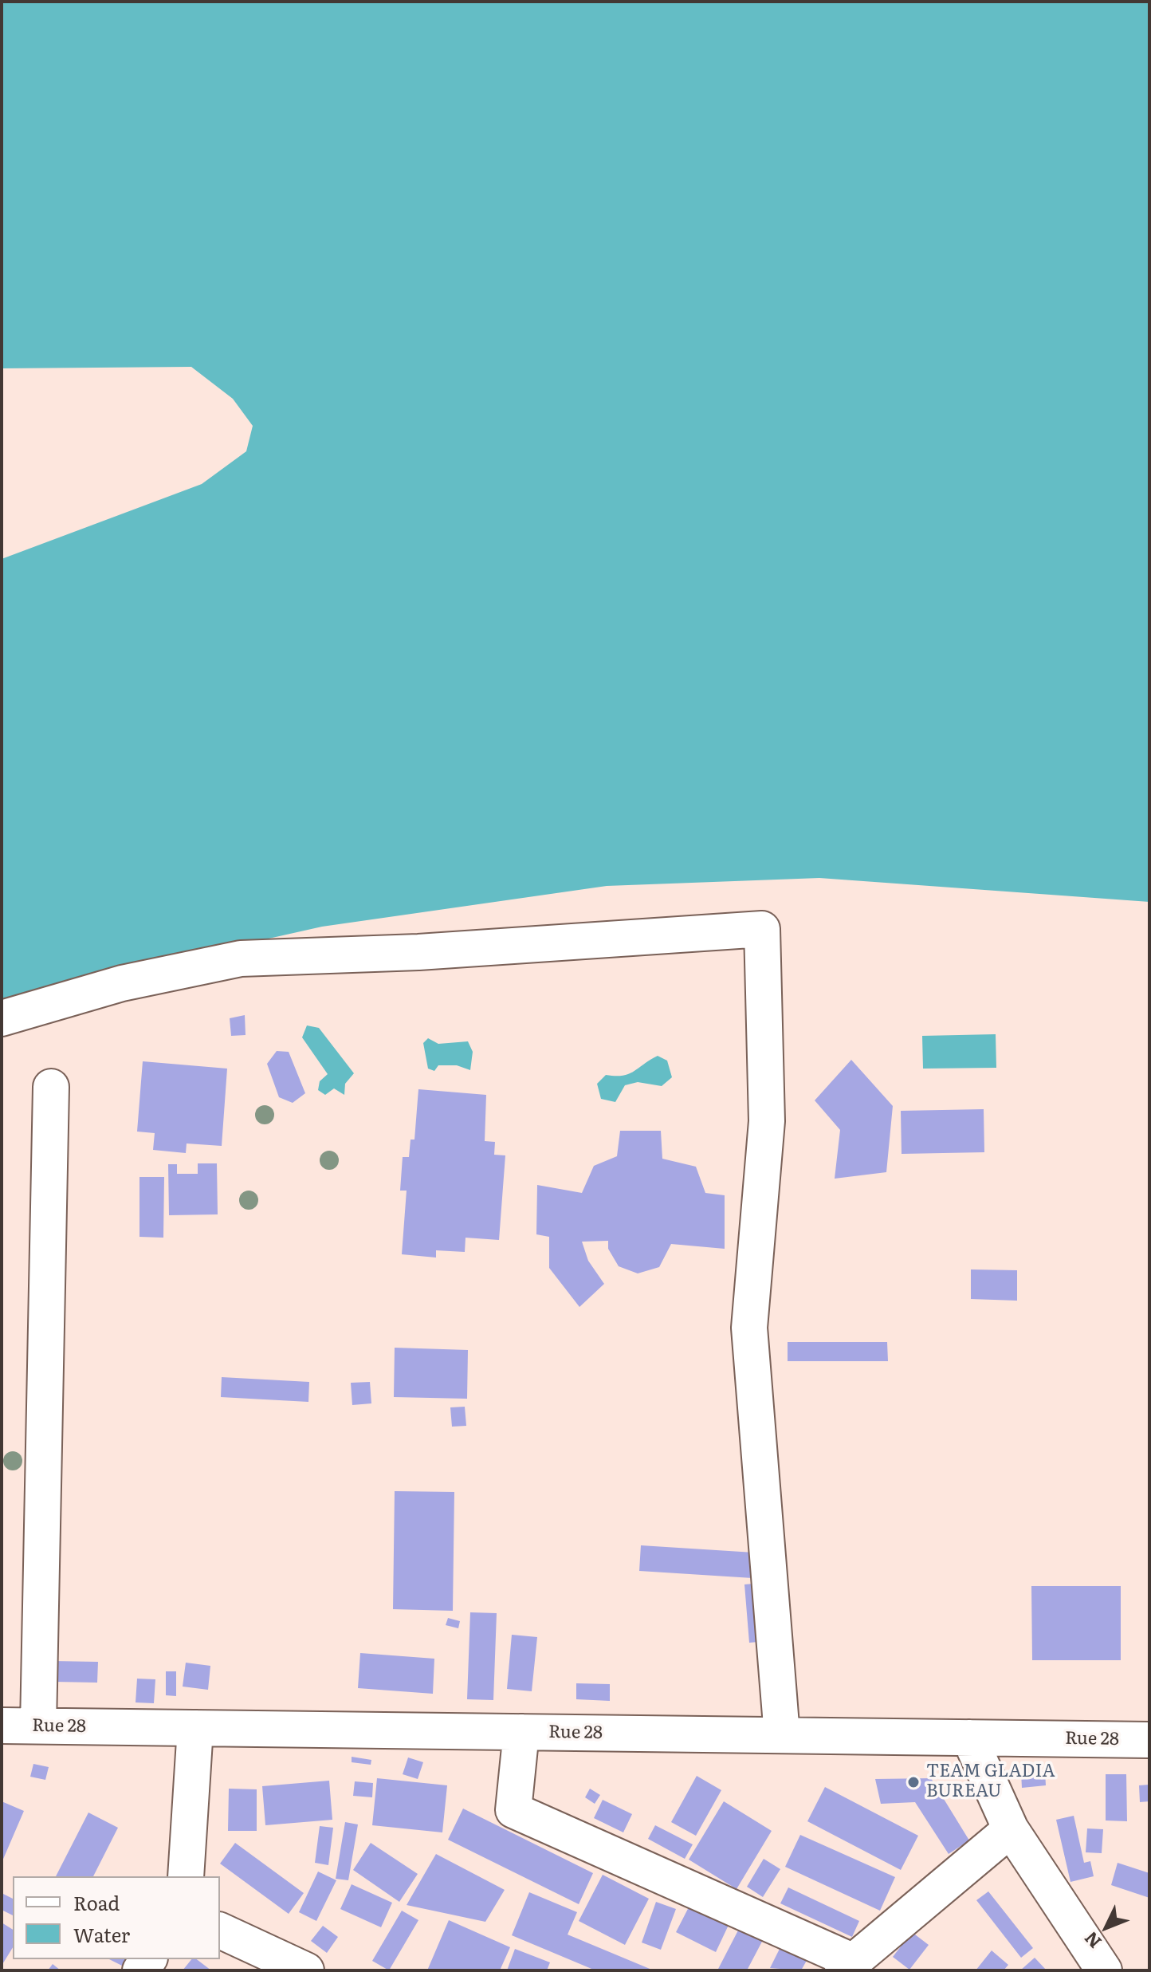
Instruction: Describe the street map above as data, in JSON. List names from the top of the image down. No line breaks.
{"streets":{"street":["Rue 28"]},"places":["TEAM GLADIA BUREAU"],"legend":["Road","Water"],"north":"bottom left"}
